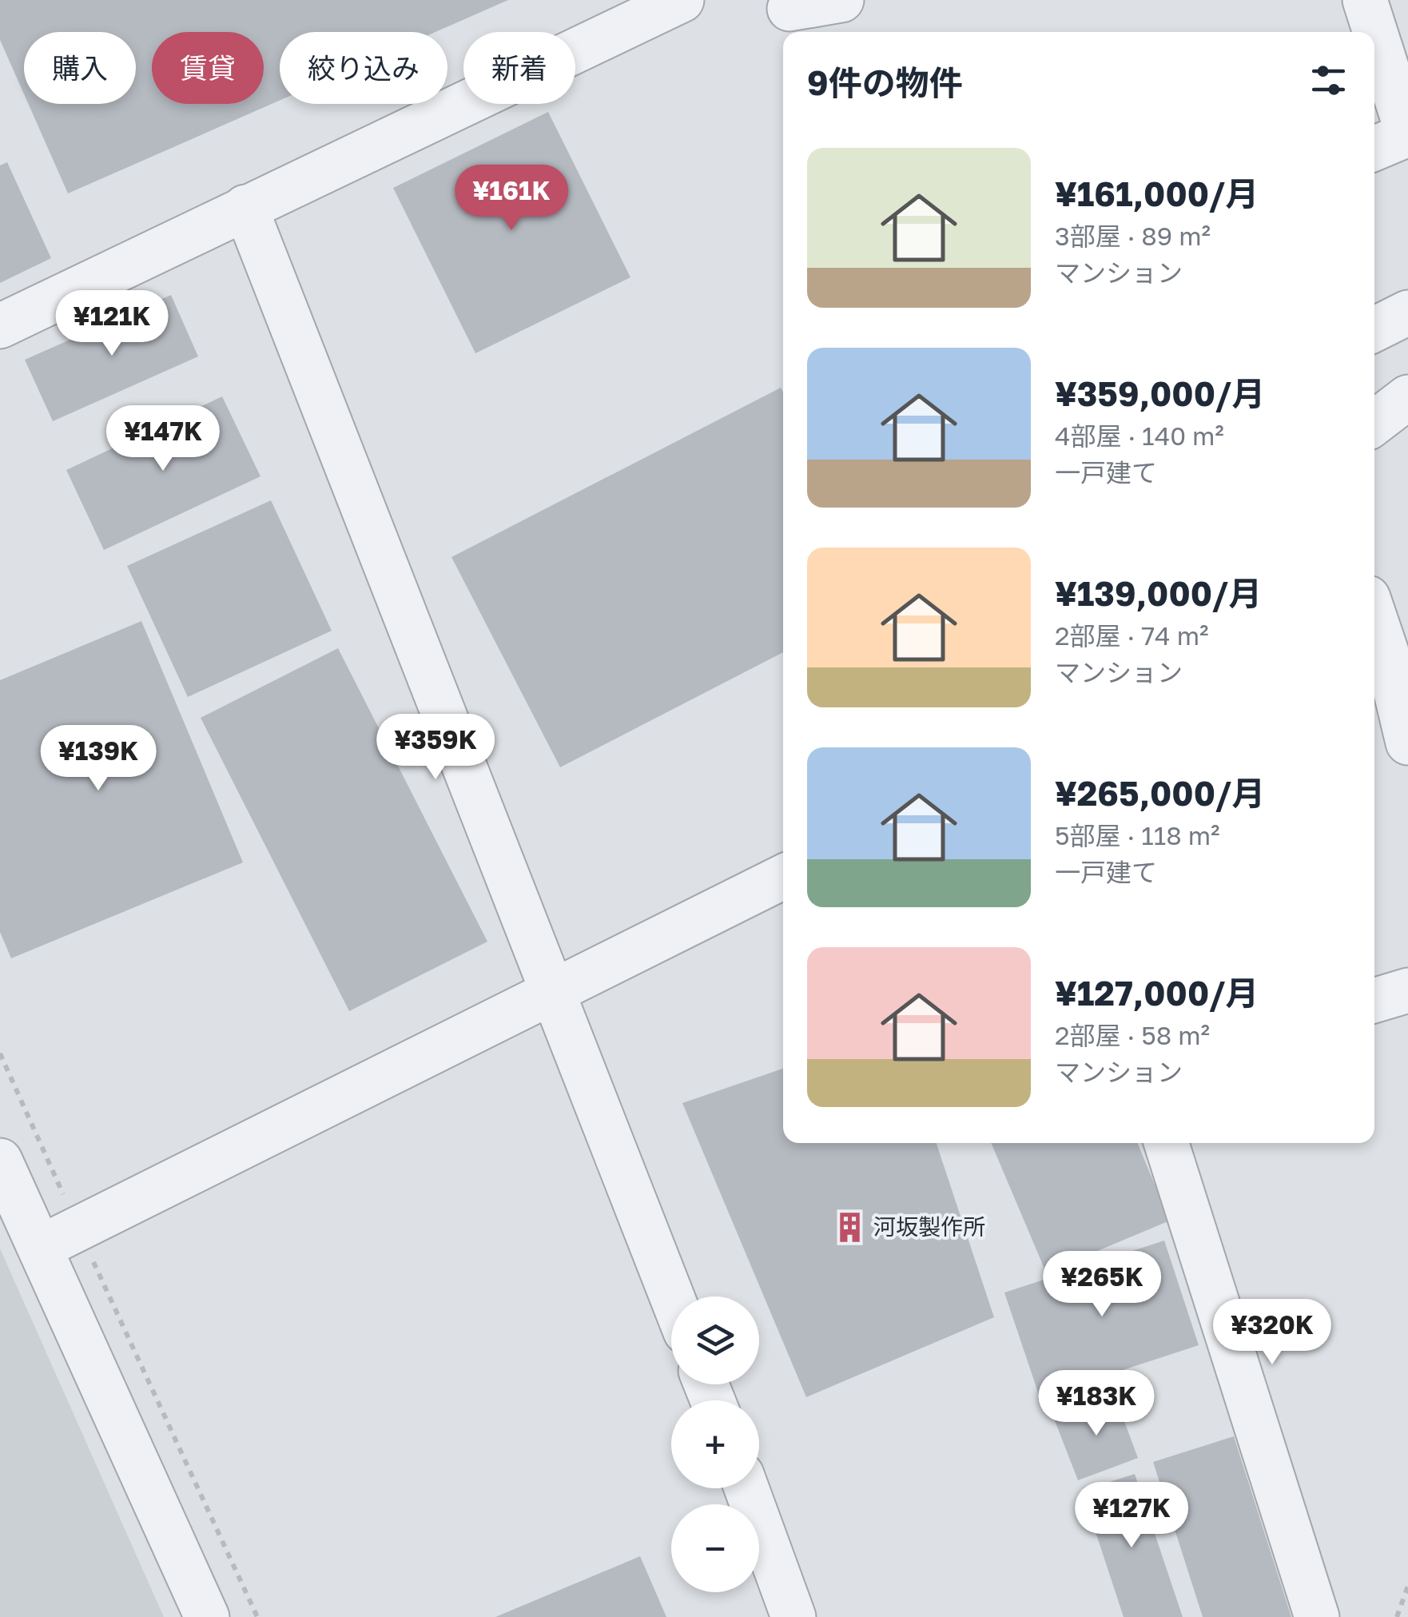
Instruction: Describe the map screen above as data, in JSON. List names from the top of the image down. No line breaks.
{"places":{"building":["河坂製作所"]},"page":{"chip":["購入","賃貸","絞り込み","新着"],"heading":"9件の物件","list":[{"name":"¥161,000/月","note":"3部屋 · 89 m² · マンション"},{"name":"¥359,000/月","note":"4部屋 · 140 m² · 一戸建て"},{"name":"¥139,000/月","note":"2部屋 · 74 m² · マンション"},{"name":"¥265,000/月","note":"5部屋 · 118 m² · 一戸建て"},{"name":"¥127,000/月","note":"2部屋 · 58 m² · マンション"}],"price":["¥161K","¥121K","¥147K","¥359K","¥139K","¥265K","¥320K","¥183K","¥127K"],"map_buttons":["+","−"]}}
